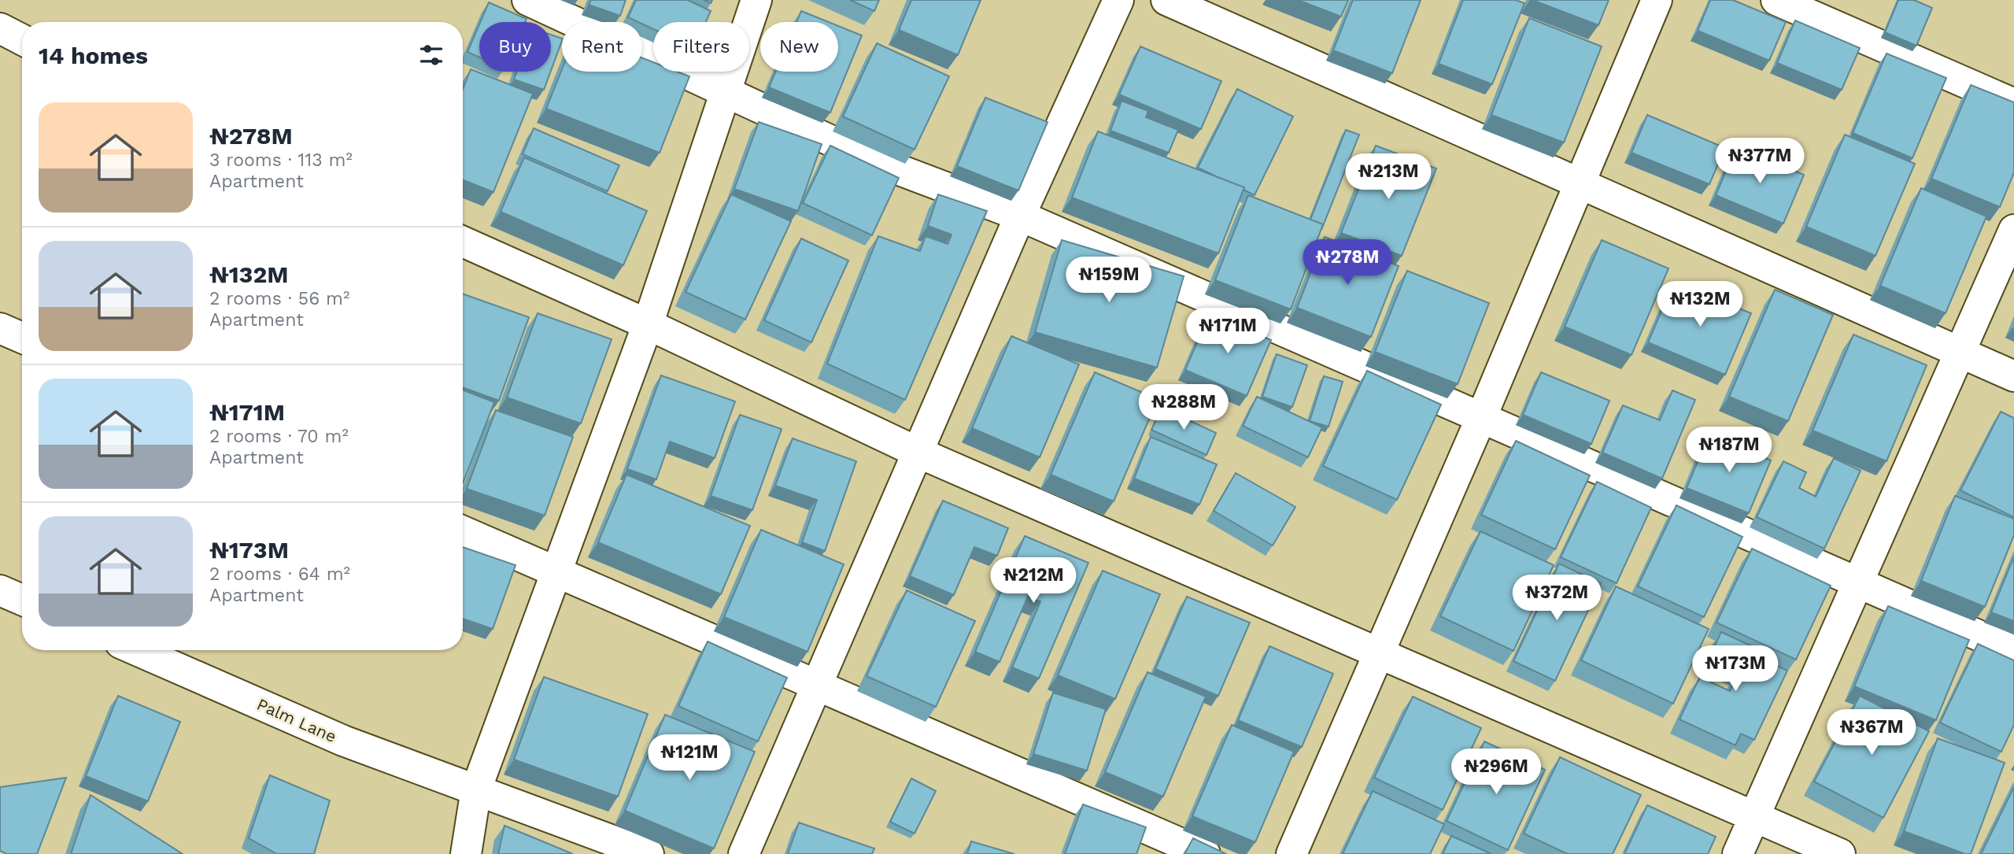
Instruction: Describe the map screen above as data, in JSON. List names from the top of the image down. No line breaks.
{"streets":{"street":["Palm Lane"]},"page":{"chip":["Buy","Rent","Filters","New"],"heading":"14 homes","list":[{"name":"₦278M","note":"3 rooms · 113 m² · Apartment"},{"name":"₦132M","note":"2 rooms · 56 m² · Apartment"},{"name":"₦171M","note":"2 rooms · 70 m² · Apartment"},{"name":"₦173M","note":"2 rooms · 64 m² · Apartment"}],"price":["₦377M","₦213M","₦278M","₦159M","₦132M","₦171M","₦288M","₦187M","₦212M","₦372M","₦173M","₦367M","₦121M","₦296M"]}}
